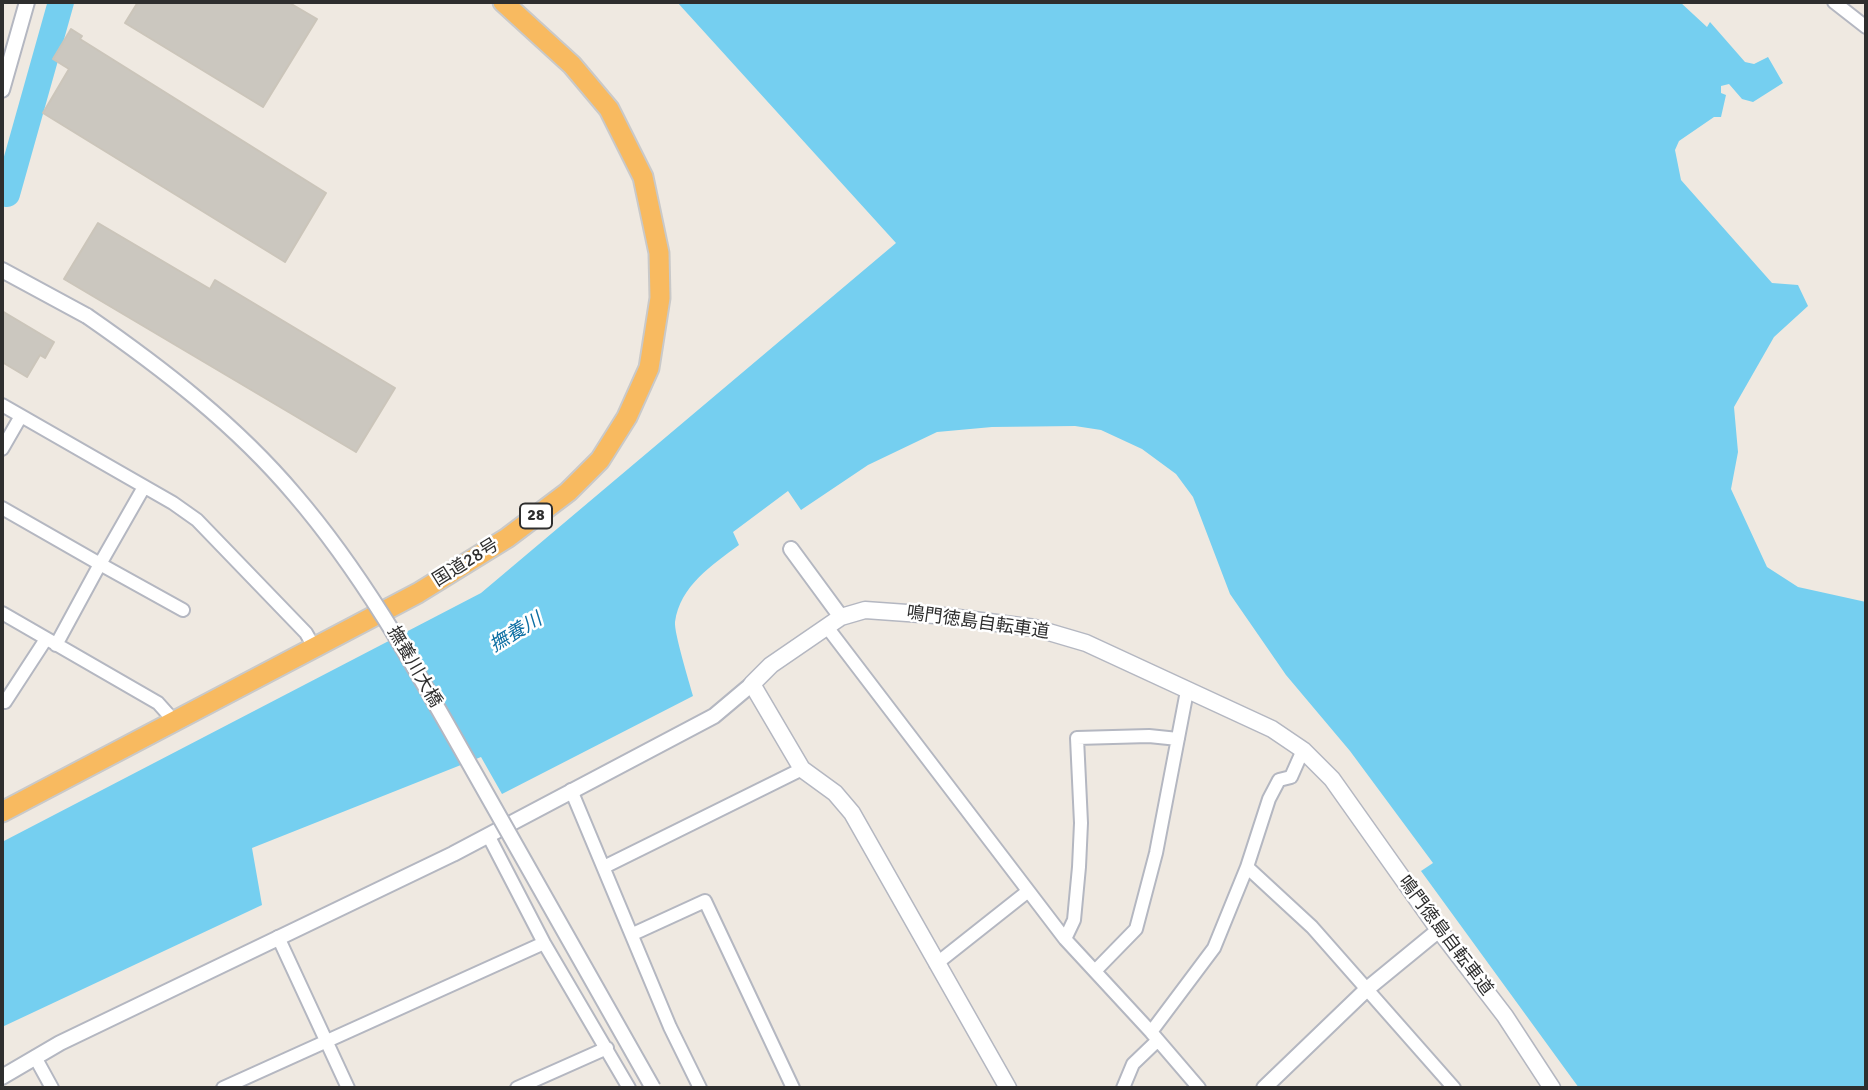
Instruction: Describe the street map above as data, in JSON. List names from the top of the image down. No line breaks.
{"streets":{"highway":["28","国道28号"],"main road":["鳴門徳島自転車道"],"street":["撫養川大橋"]},"water":["撫養川"]}
